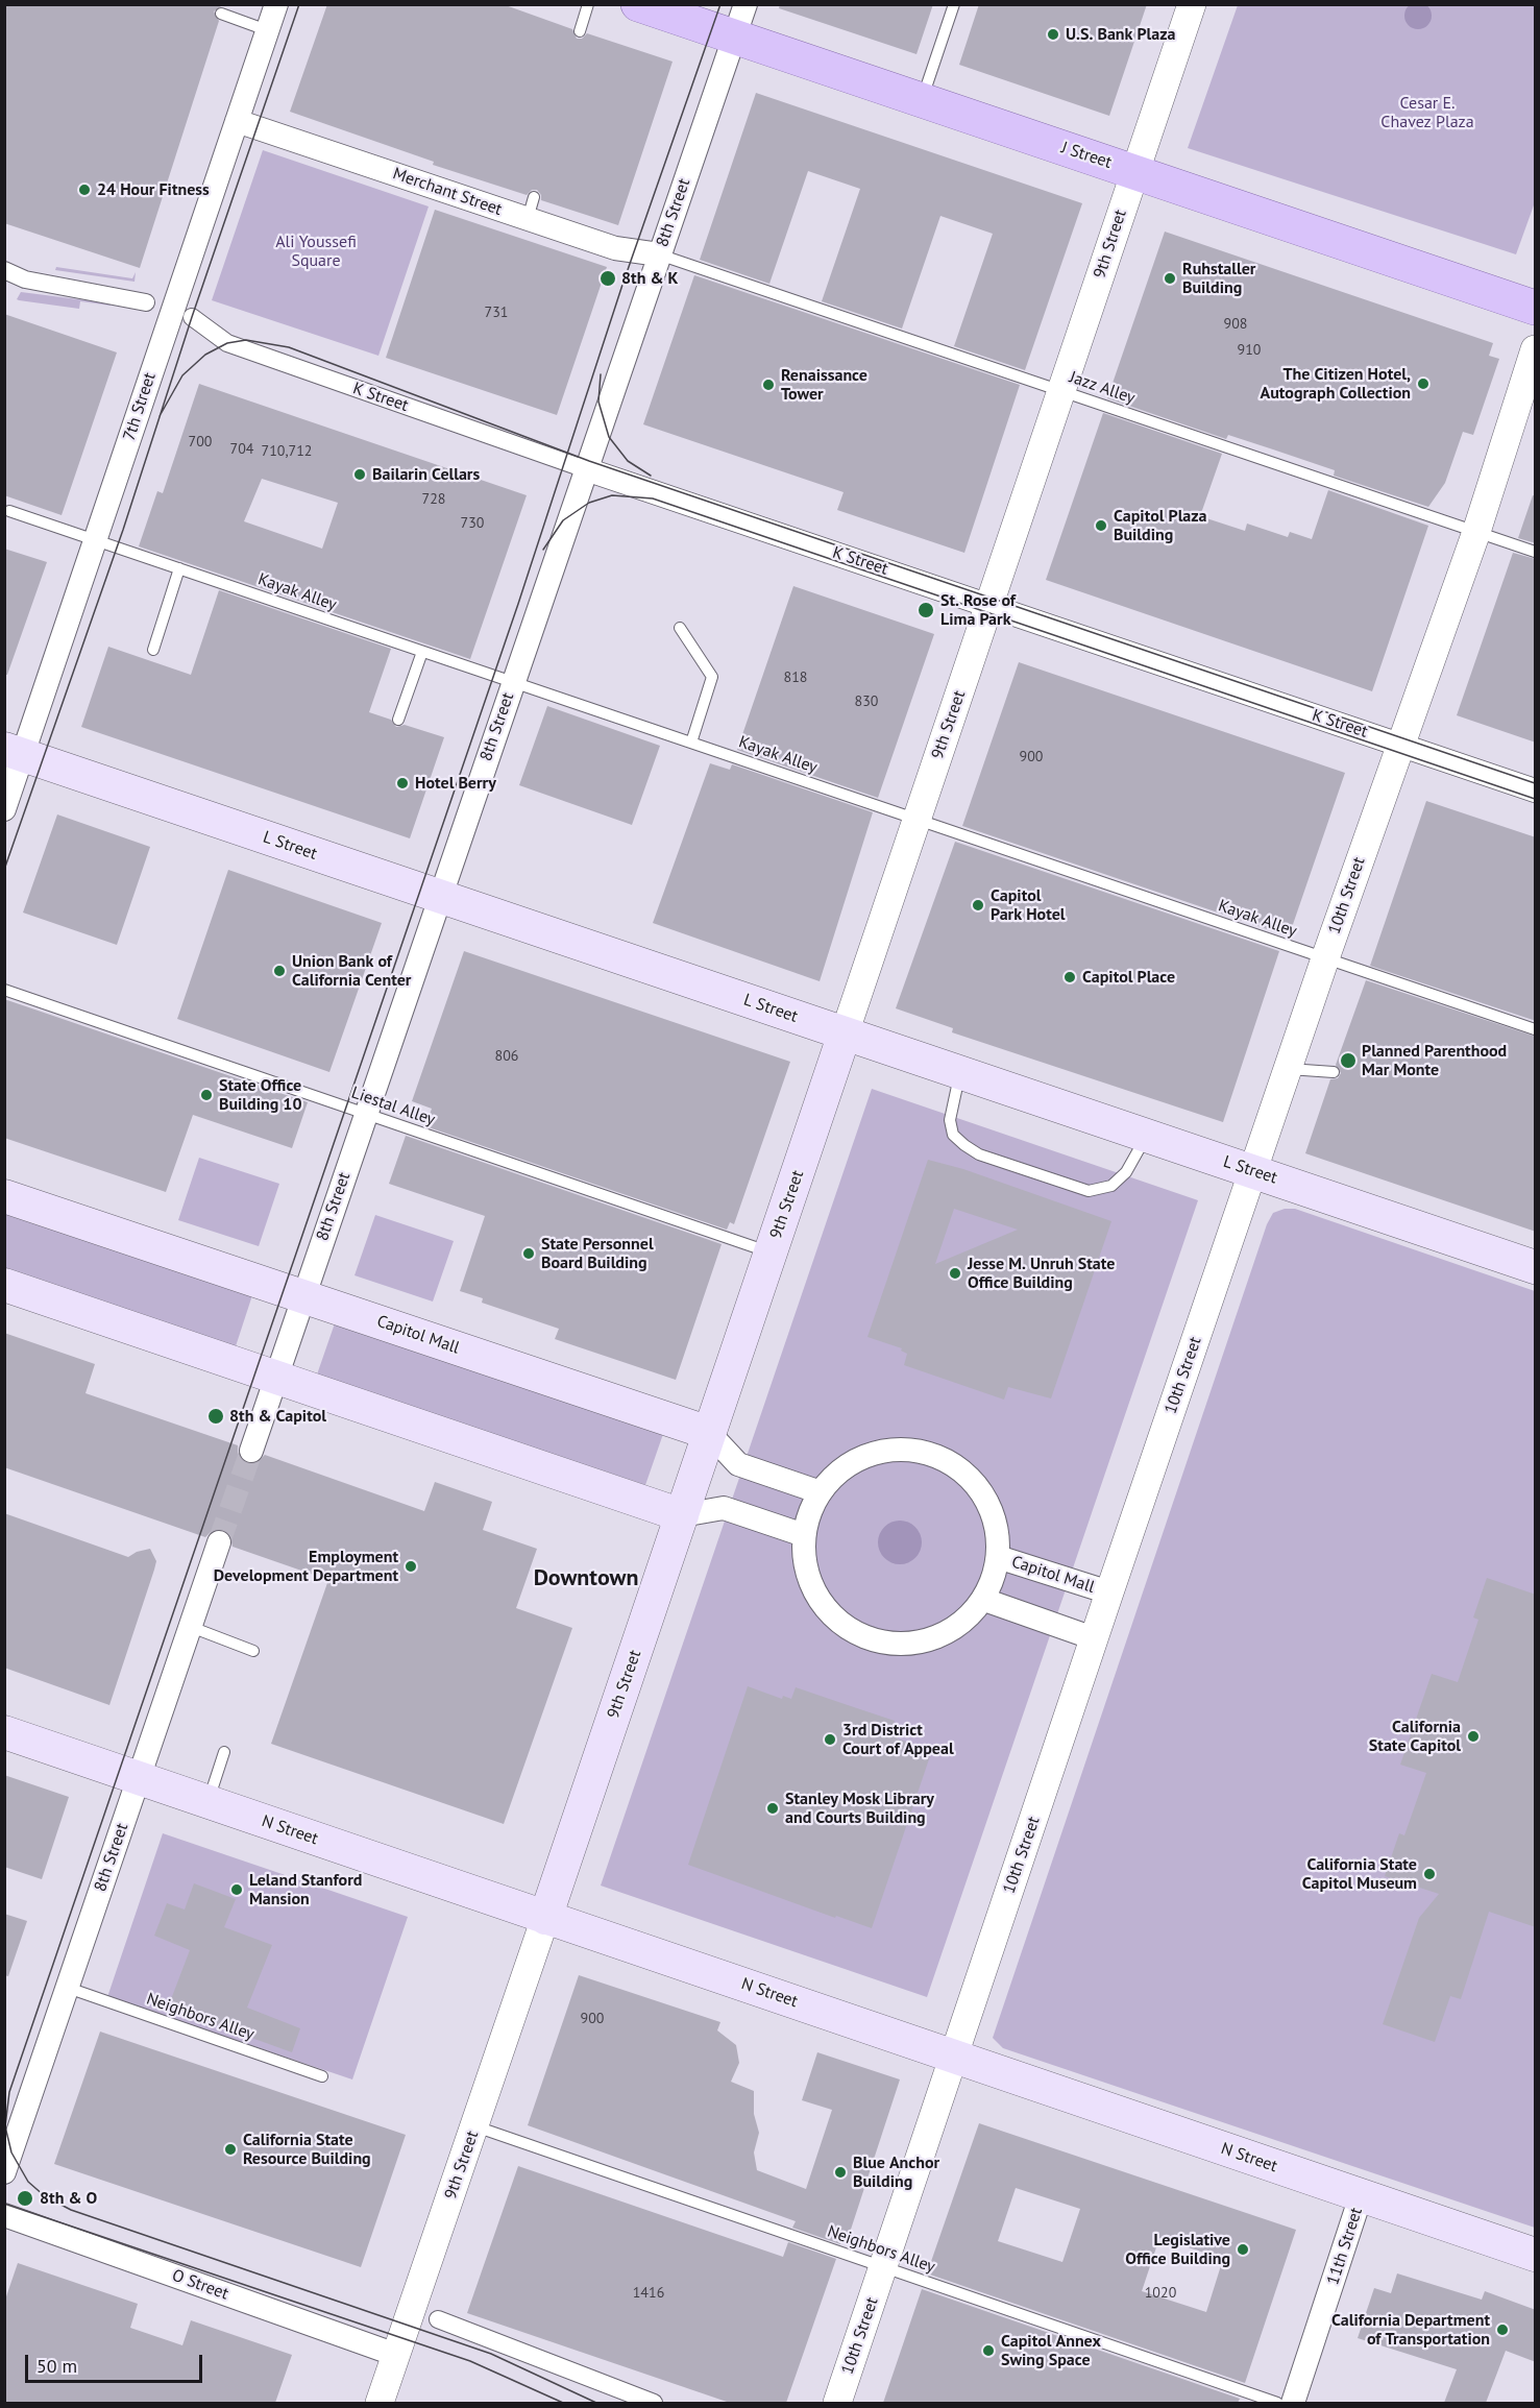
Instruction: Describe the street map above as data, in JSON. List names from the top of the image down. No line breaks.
{"streets":{"main road":["J Street","9th Street","L Street","Capitol Mall","N Street"],"street":["Merchant Street","8th Street","K Street","7th Street","10th Street","11th Street","O Street"],"lane":["Jazz Alley","Kayak Alley","Liestal Alley","Neighbors Alley"]},"crossings":[["J Street","8th Street"],["J Street","9th Street"],["Merchant Street","8th Street"],["Merchant Street","Jazz Alley"],["Merchant Street","7th Street"],["8th Street","Jazz Alley"],["8th Street","K Street"],["8th Street","Kayak Alley"],["8th Street","L Street"],["8th Street","Liestal Alley"],["8th Street","Capitol Mall"],["8th Street","N Street"],["8th Street","Neighbors Alley"],["9th Street","Jazz Alley"],["9th Street","K Street"],["9th Street","Kayak Alley"],["9th Street","L Street"],["9th Street","Liestal Alley"],["9th Street","Capitol Mall"],["9th Street","N Street"],["9th Street","Neighbors Alley"],["9th Street","O Street"],["Jazz Alley","10th Street"],["K Street","10th Street"],["7th Street","Kayak Alley"],["7th Street","L Street"],["Kayak Alley","10th Street"],["L Street","10th Street"],["10th Street","Capitol Mall"],["10th Street","N Street"],["10th Street","Neighbors Alley"],["N Street","11th Street"]],"districts":["Downtown"],"parks":["Cesar E. Chavez Plaza","Ali Youssefi Square"],"places":["U.S. Bank Plaza","24 Hour Fitness","8th & K","Ruhstaller Building","The Citizen Hotel, Autograph Collection","Renaissance Tower","Bailarin Cellars","Capitol Plaza Building","St. Rose of Lima Park","Hotel Berry","Capitol Park Hotel","Union Bank of California Center","Capitol Place","Planned Parenthood Mar Monte","State Office Building 10","State Personnel Board Building","Jesse M. Unruh State Office Building","8th & Capitol","Employment Development Department","California State Capitol","3rd District Court of Appeal","Stanley Mosk Library and Courts Building","California State Capitol Museum","Leland Stanford Mansion","California State Resource Building","Blue Anchor Building","8th & O","Legislative Office Building","California Department of Transportation","Capitol Annex Swing Space"],"house_numbers":["731","908","910","700","704","710,712","728","730","818","830","900","806","900","1416","1020"],"scale_bar":"50 m"}
